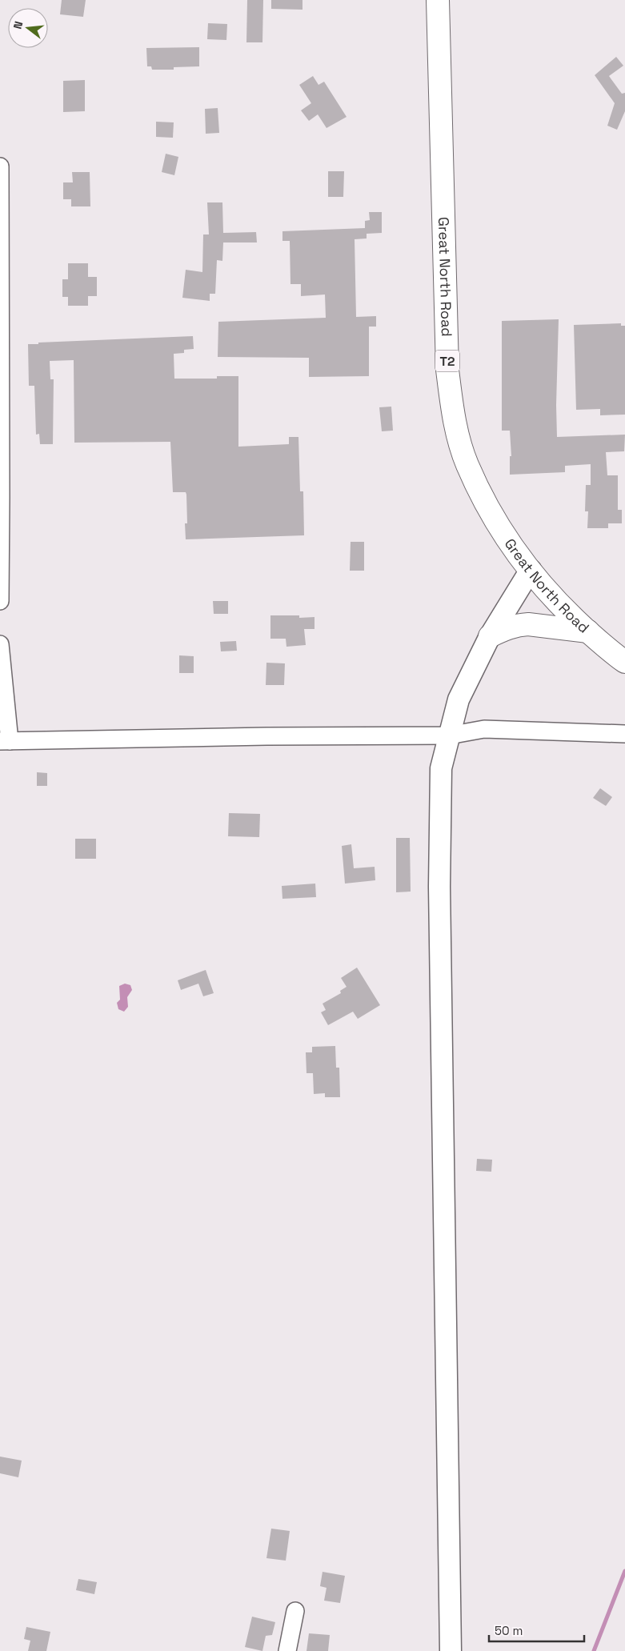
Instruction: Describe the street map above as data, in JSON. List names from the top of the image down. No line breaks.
{"streets":{"highway":["Great North Road","T2"]},"scale_bar":"50 m","north":"left"}
